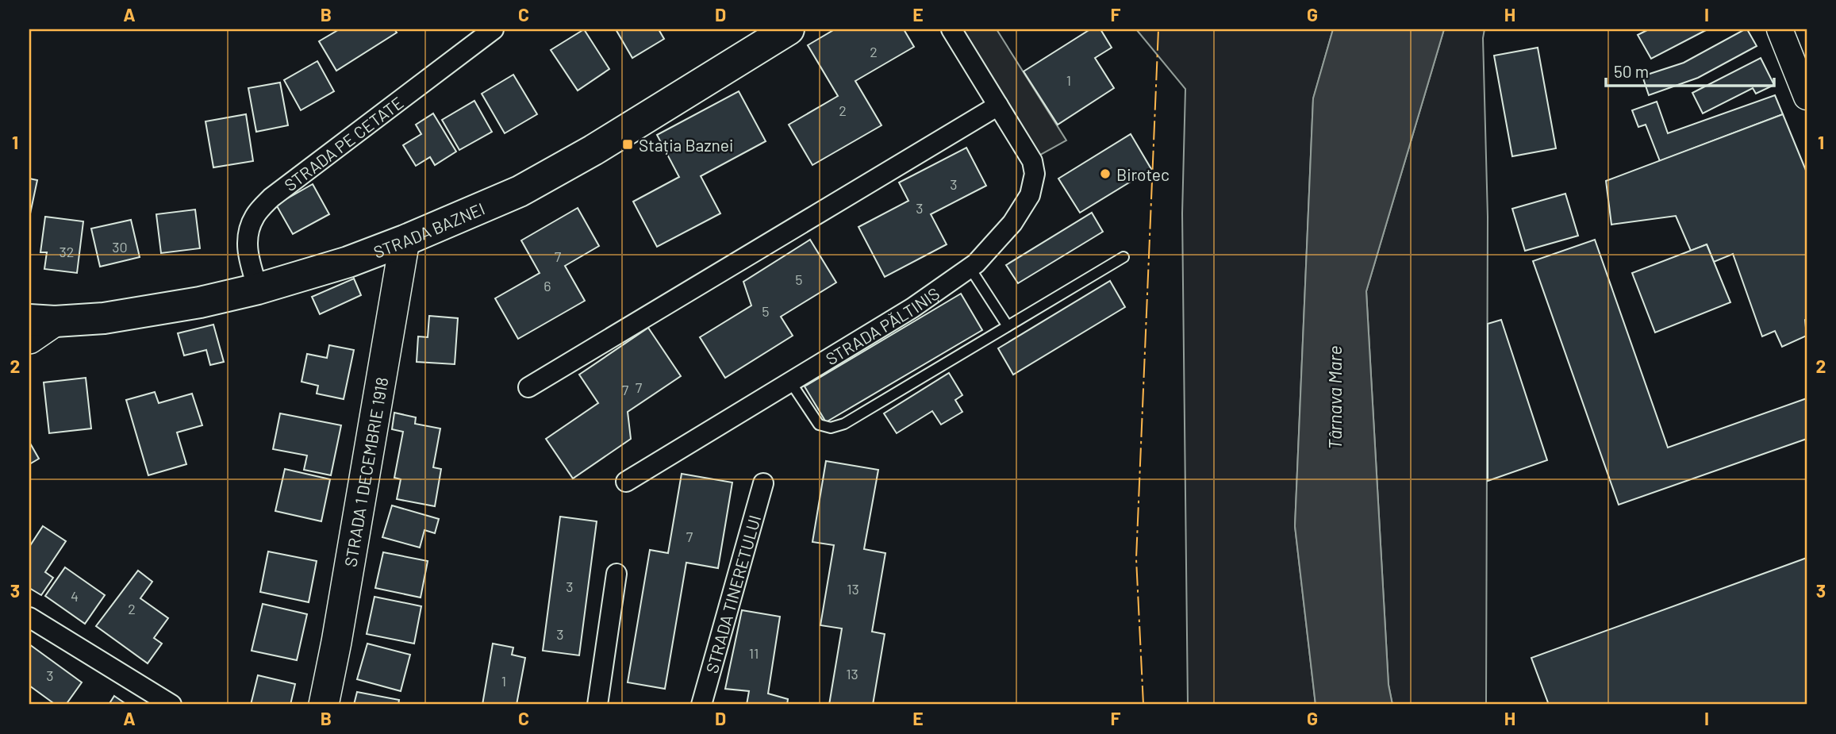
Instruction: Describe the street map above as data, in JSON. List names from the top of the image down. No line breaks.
{"streets":{"main road":["STRADA BAZNEI","STRADA 1 DECEMBRIE 1918"],"street":["STRADA PE CETATE","STRADA PĂLTINIȘ","STRADA TINERETULUI"]},"crossings":[["STRADA PE CETATE","STRADA BAZNEI"],["STRADA BAZNEI","STRADA 1 DECEMBRIE 1918"]],"water":["Târnava Mare"],"places":{"transit":["Stația Baznei"],"other":["Birotec"]},"house_numbers":["2","1","2","3","3","30","32","7","5","6","5","7","7","7","3","13","4","2","3","11","13","3","1"],"scale_bar":"50 m","grid":{"columns":["A","B","C","D","E","F","G","H","I"],"rows":["1","2","3"]}}
